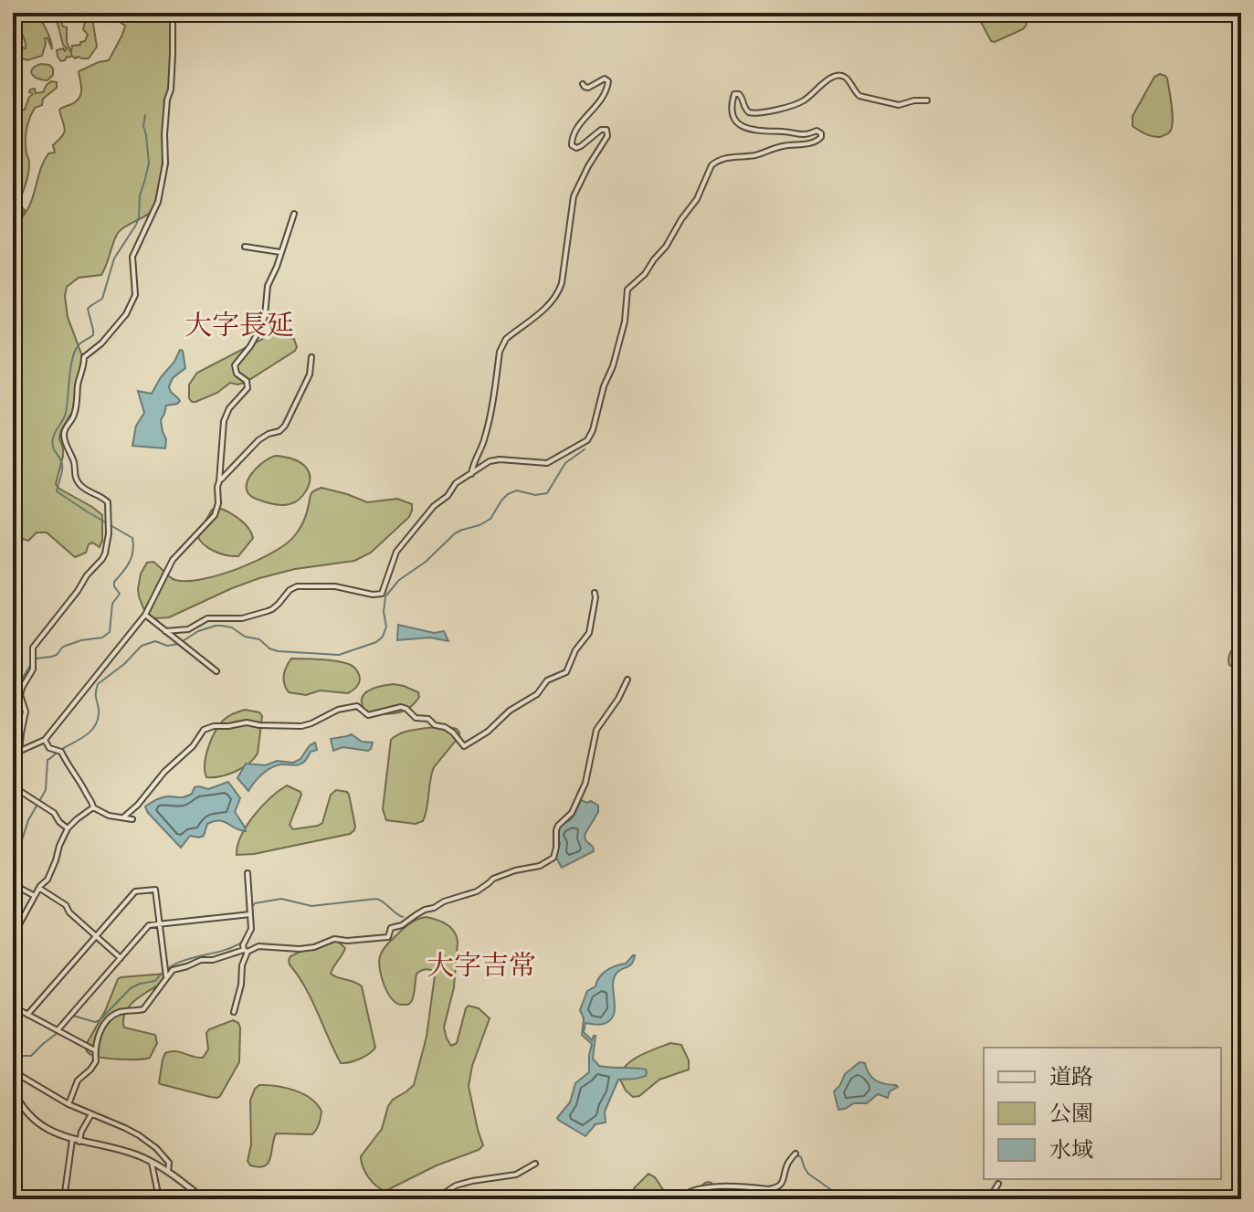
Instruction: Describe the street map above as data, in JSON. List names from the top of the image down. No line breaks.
{"districts":["大字長延","大字吉常"],"legend":["道路","公園","水域"]}
